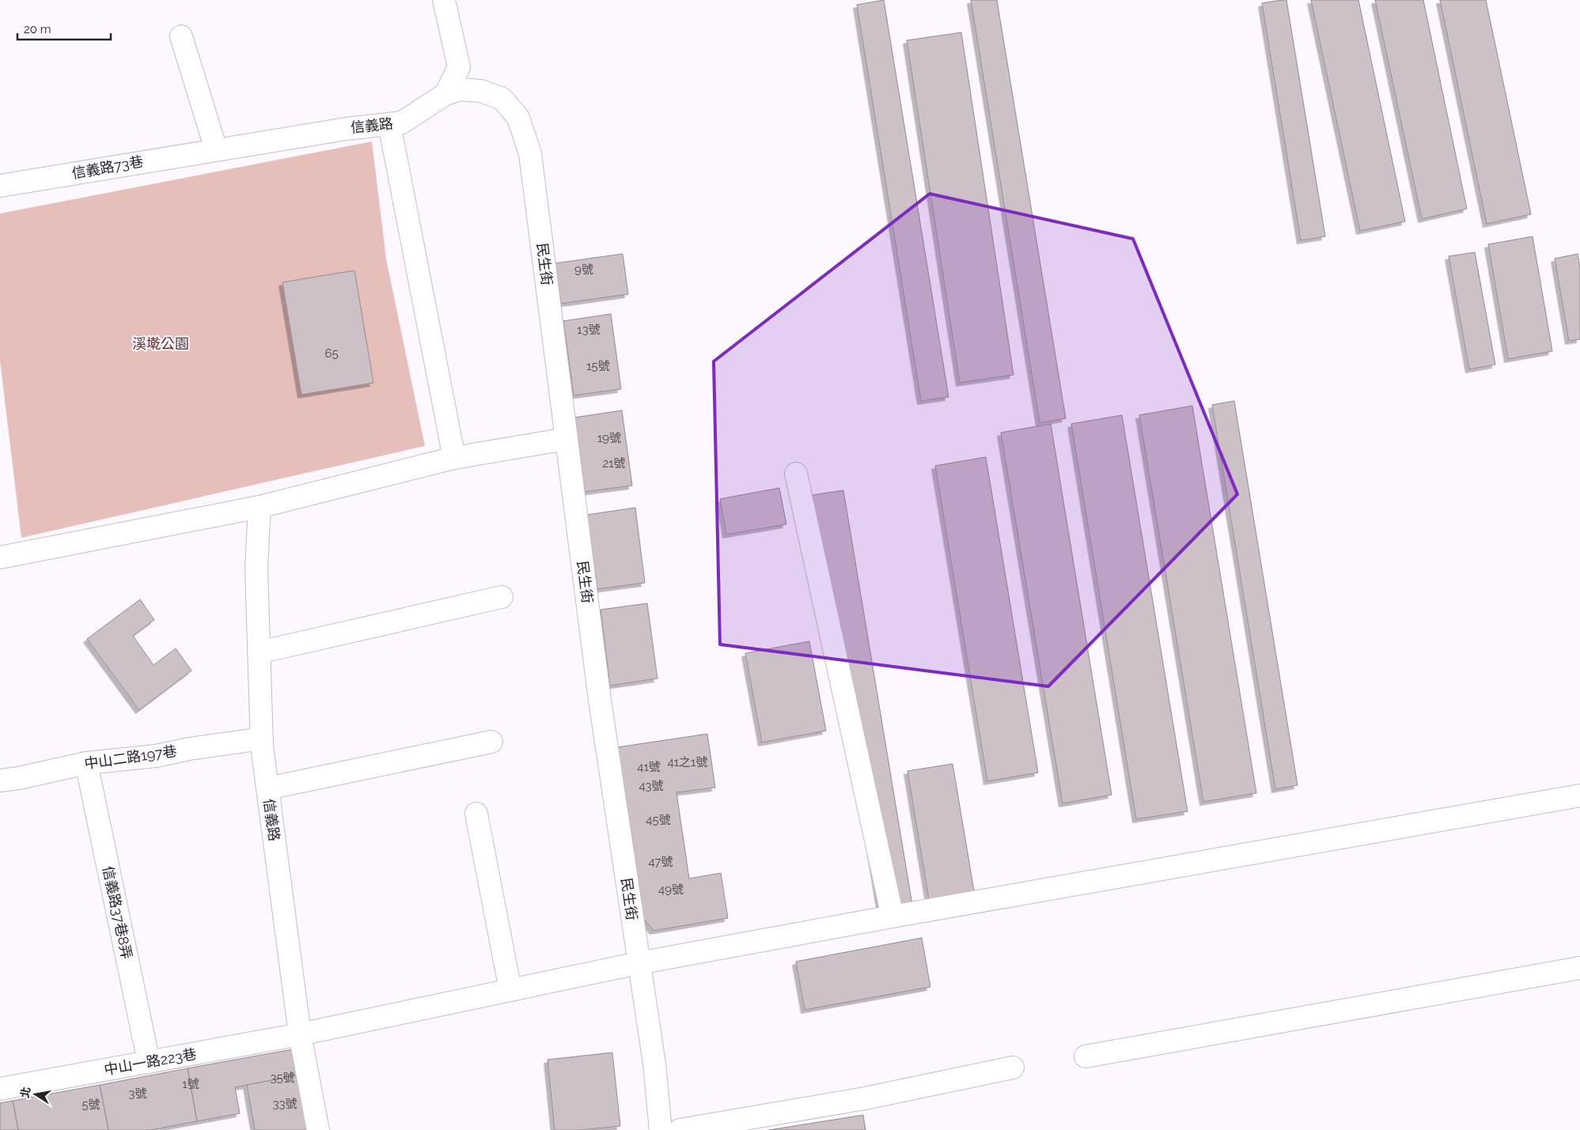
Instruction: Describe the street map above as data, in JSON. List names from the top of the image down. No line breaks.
{"streets":{"street":["信義路","信義路73巷","民生街","中山二路197巷","信義路37巷8弄","中山一路223巷"]},"crossings":[["信義路","信義路73巷"],["信義路","民生街"],["信義路","中山二路197巷"],["信義路","中山一路223巷"],["民生街","中山一路223巷"],["中山二路197巷","信義路37巷8弄"],["信義路37巷8弄","中山一路223巷"]],"parks":["溪墘公園"],"house_numbers":["9號","13號","65","15號","19號","21號","41之1號","41號","43號","45號","47號","49號","35號","1號","3號","33號","5號"],"scale_bar":"20 m","north":"left"}
